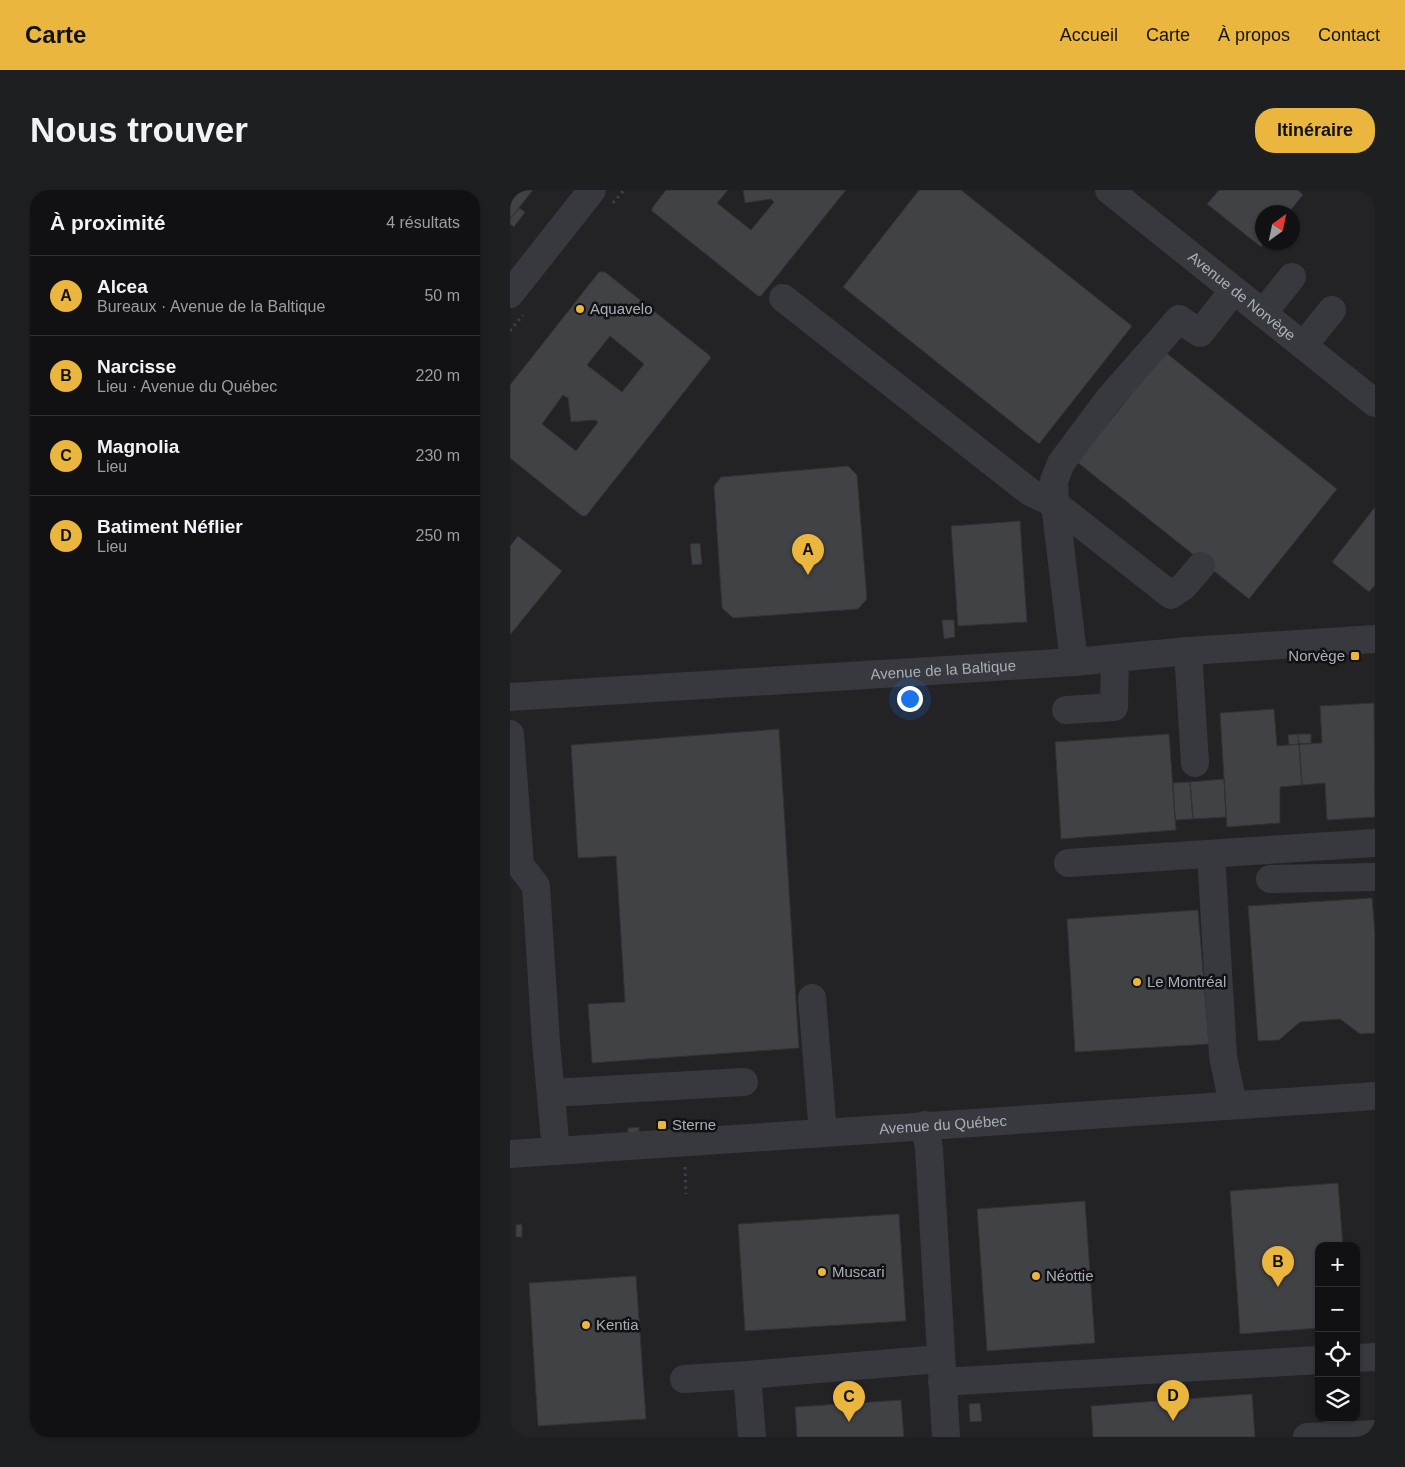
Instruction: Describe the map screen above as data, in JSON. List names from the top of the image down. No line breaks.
{"streets":{"street":["Avenue de Norvège","Avenue de la Baltique","Avenue du Québec"]},"places":{"other":["Aquavelo","Le Montréal","Muscari","Néottie","Kentia"],"transit":["Norvège","Sterne"]},"north":"top right","page":{"header":"Carte","nav":["Accueil","Carte","À propos","Contact"],"buttons":"Itinéraire","title":"Nous trouver","heading":["À proximité","4 résultats"],"list":[{"mark":"A","name":"Alcea","note":"Bureaux · Avenue de la Baltique","value":"50 m"},{"mark":"B","name":"Narcisse","note":"Lieu · Avenue du Québec","value":"220 m"},{"mark":"C","name":"Magnolia","note":"Lieu","value":"230 m"},{"mark":"D","name":"Batiment Néflier","note":"Lieu","value":"250 m"}],"pins":["A","B","D","C"],"map_buttons":["+","−"]}}
